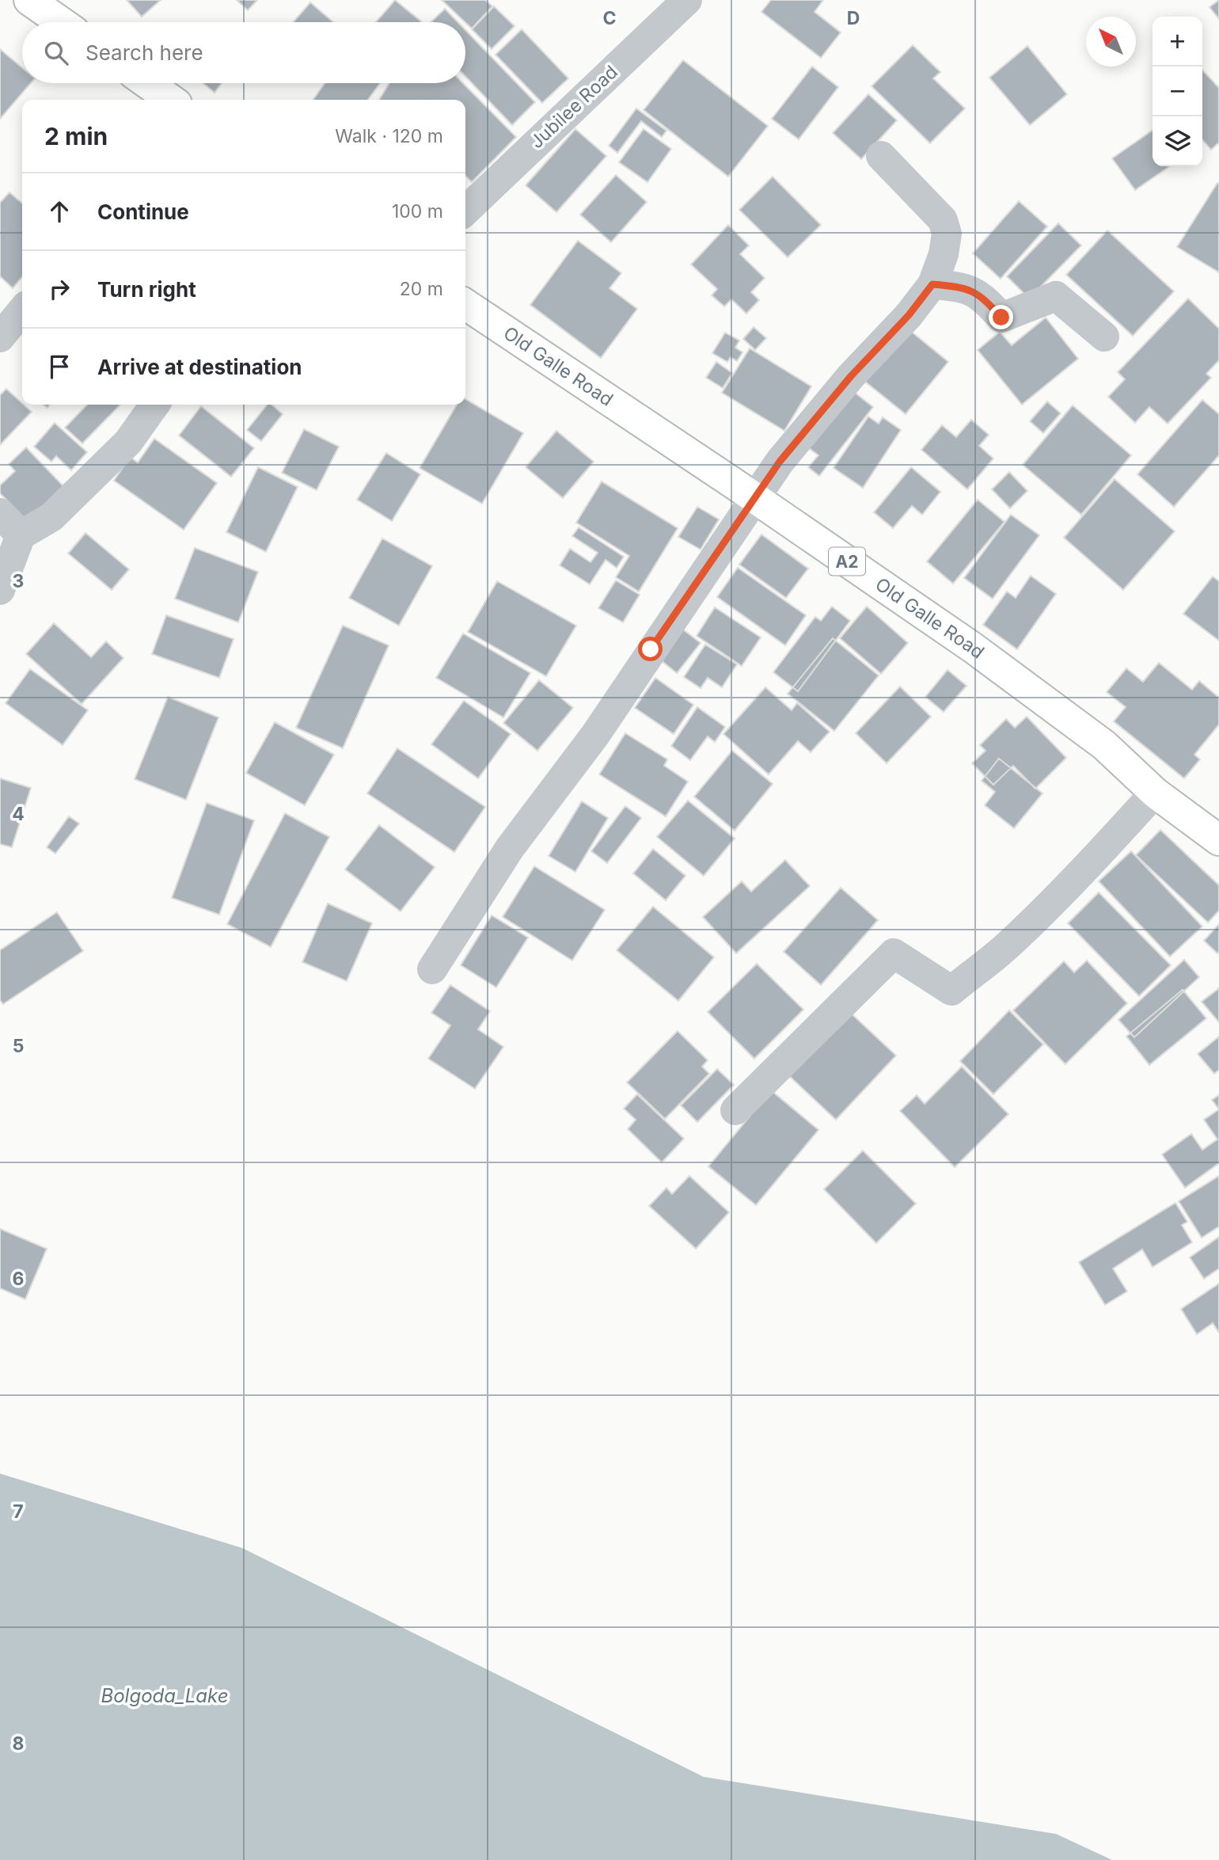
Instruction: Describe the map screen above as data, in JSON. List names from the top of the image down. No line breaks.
{"streets":{"highway":["Old Galle Road","A2"],"street":["Jubilee Road"]},"water":["Bolgoda_Lake"],"north":"top left","page":{"map_buttons":["+","−"],"search":"Search here","heading":["2 min","Walk · 120 m"],"list":[["Continue","100 m"],["Turn right","20 m"],"Arrive at destination"]},"grid":{"columns":["C","D"],"rows":["3","4","5","6","7","8"]}}
